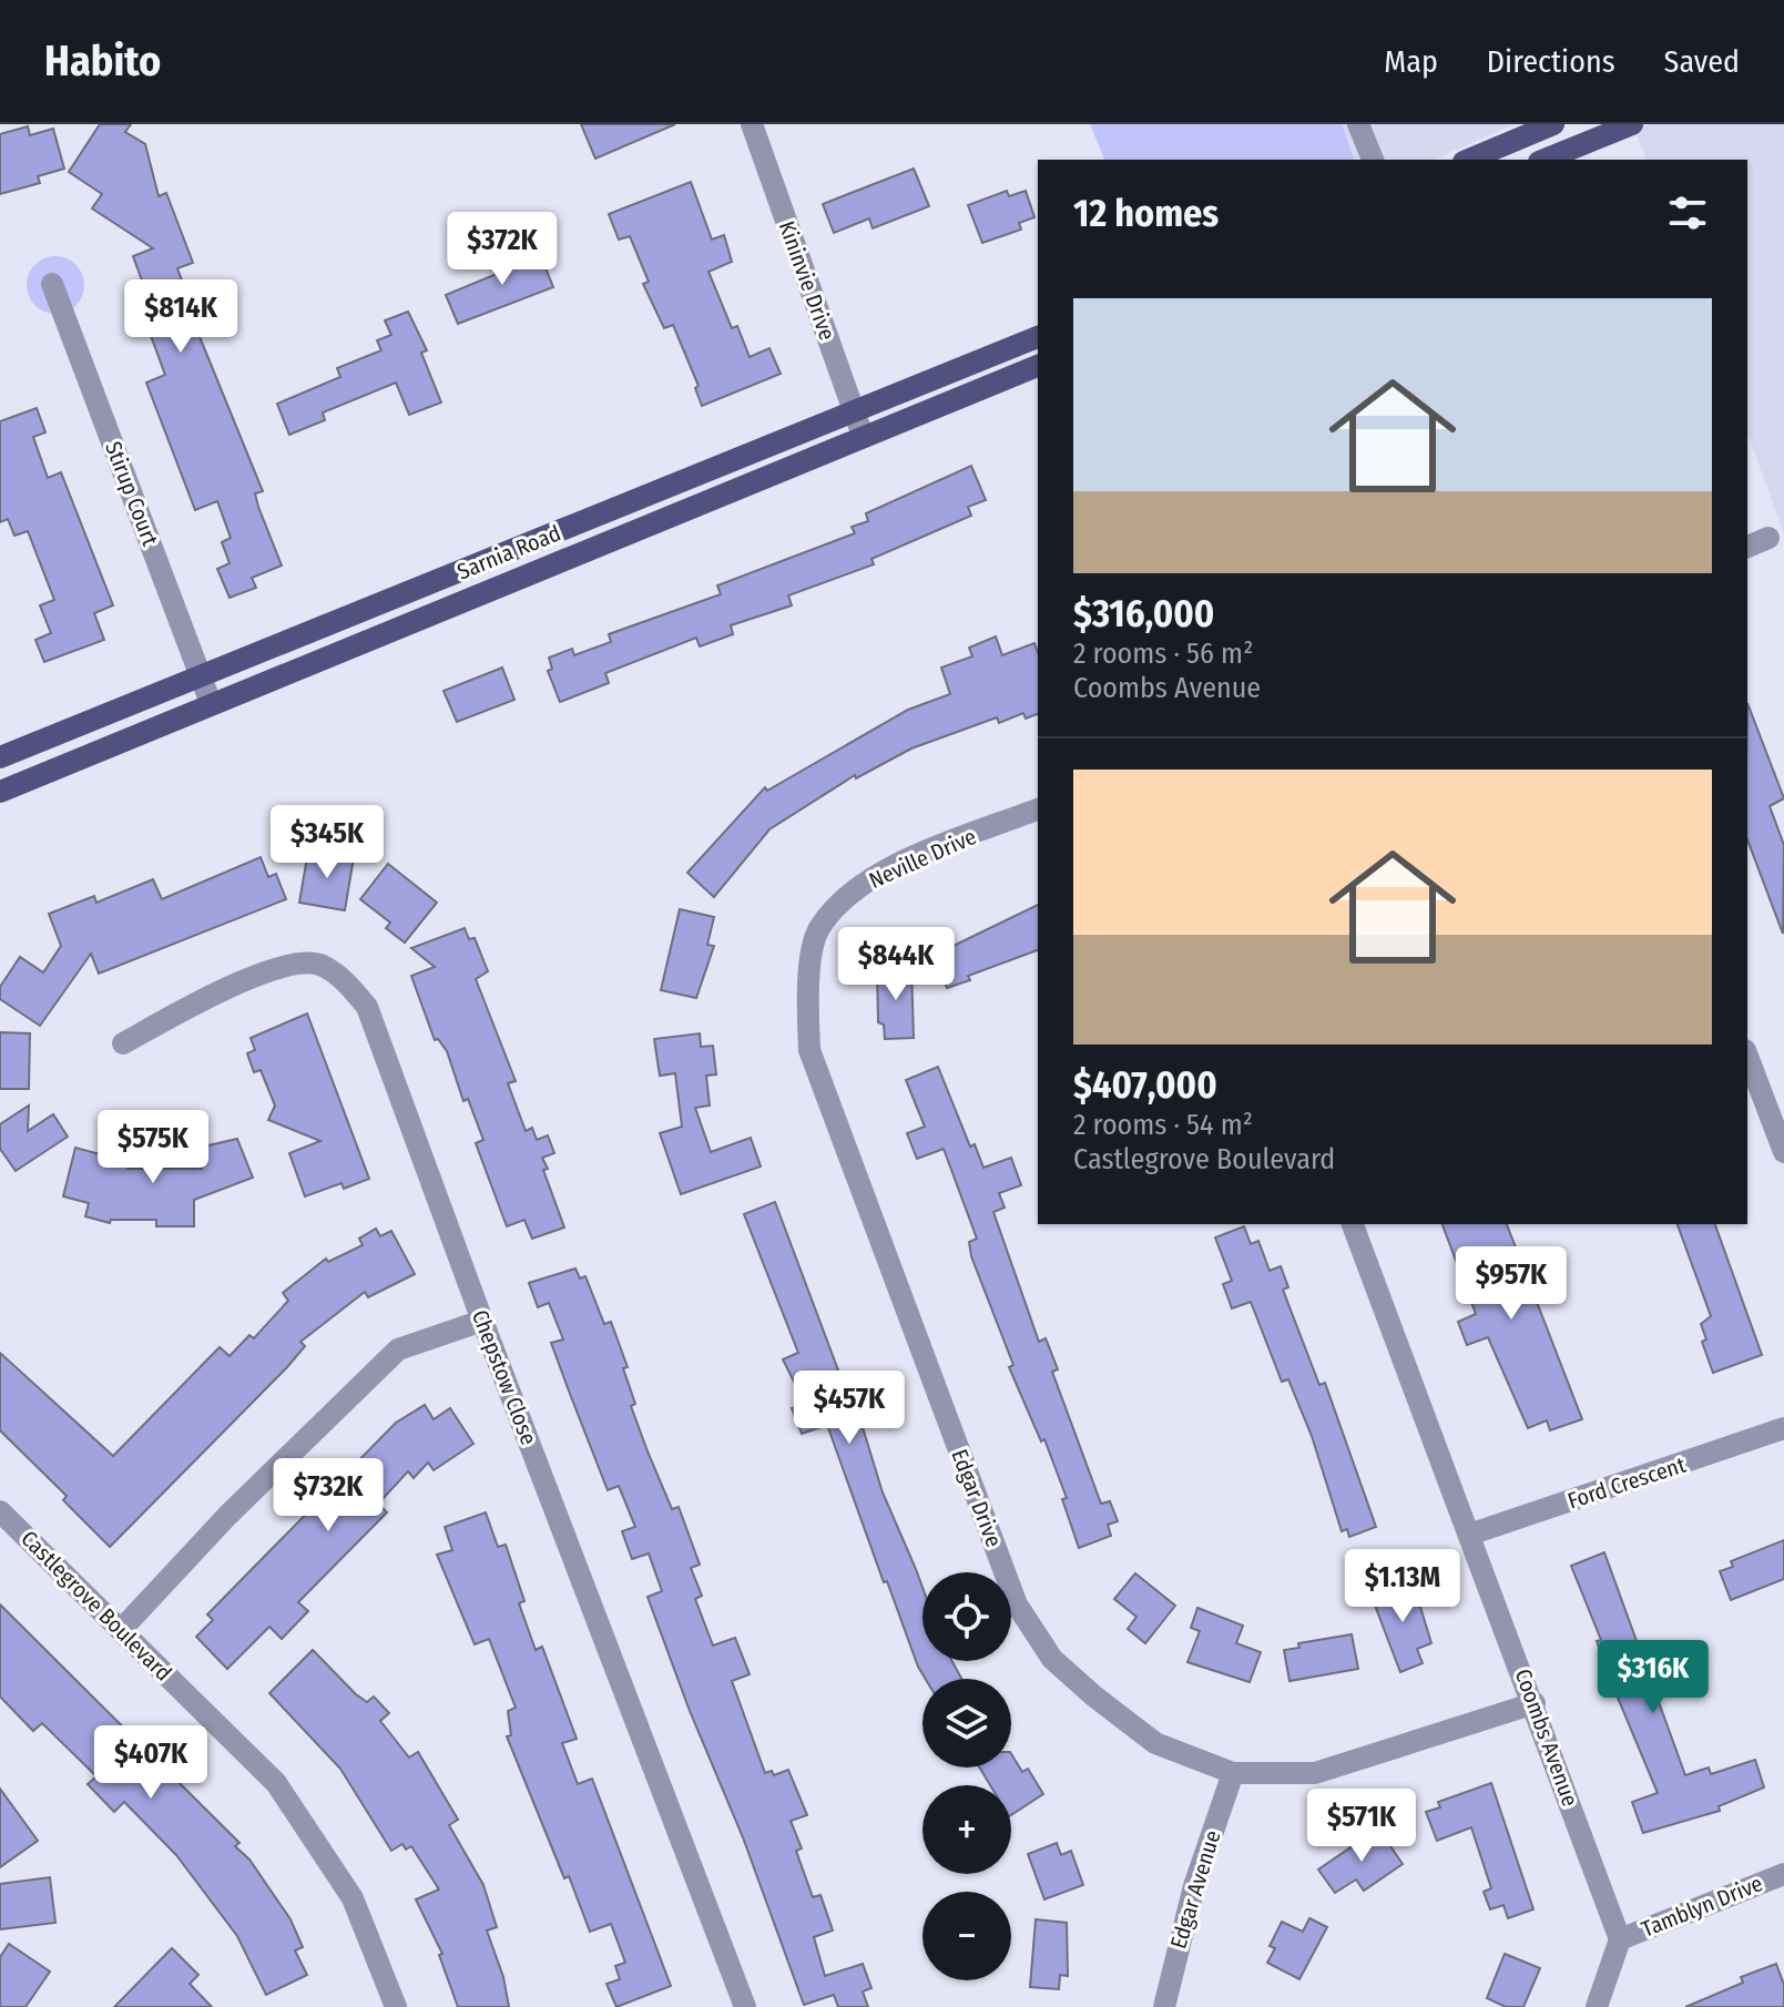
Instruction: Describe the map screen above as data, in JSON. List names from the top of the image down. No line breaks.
{"streets":{"main road":["Sarnia Road"],"street":["Kininvie Drive","Stirup Court","Neville Drive","Chepstow Close","Ford Crescent","Edgar Drive","Castlegrove Boulevard","Coombs Avenue","Edgar Avenue","Tamblyn Drive"]},"crossings":[["Kininvie Drive","Sarnia Road"],["Stirup Court","Sarnia Road"],["Neville Drive","Edgar Drive"],["Ford Crescent","Coombs Avenue"],["Edgar Drive","Coombs Avenue"],["Edgar Drive","Edgar Avenue"],["Coombs Avenue","Tamblyn Drive"]],"page":{"header":"Habito","nav":["Map","Directions","Saved"],"heading":"12 homes","price":["$372K","$814K","$345K","$844K","$575K","$957K","$457K","$732K","$1.13M","$316K","$407K","$571K"],"list":[{"name":"$316,000","note":"2 rooms · 56 m² · Coombs Avenue"},{"name":"$407,000","note":"2 rooms · 54 m² · Castlegrove Boulevard"}],"map_buttons":["+","−"]}}
